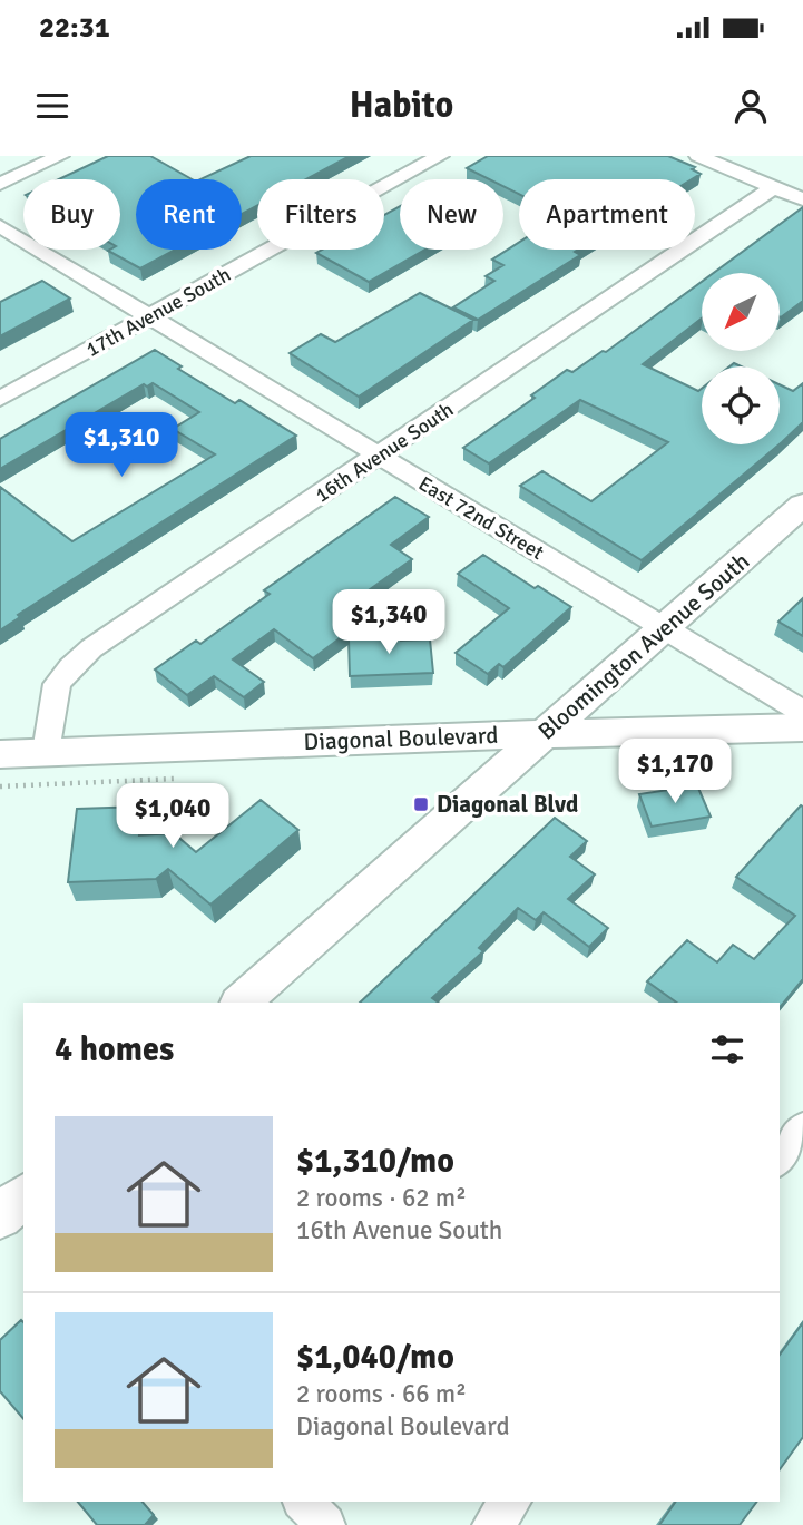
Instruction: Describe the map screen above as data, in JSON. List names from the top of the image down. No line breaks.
{"streets":{"street":["17th Avenue South","16th Avenue South","East 72nd Street","Bloomington Avenue South","Diagonal Boulevard"]},"crossings":[["17th Avenue South","East 72nd Street"],["16th Avenue South","East 72nd Street"],["16th Avenue South","Diagonal Boulevard"],["East 72nd Street","Bloomington Avenue South"],["Bloomington Avenue South","Diagonal Boulevard"]],"places":{"transit":["Diagonal Blvd"]},"north":"bottom left","page":{"status":"22:31","header":"Habito","chip":["Buy","Rent","Filters","New","Apartment"],"price":["$1,310","$1,340","$1,170","$1,040"],"heading":"4 homes","list":[{"name":"$1,310/mo","note":"2 rooms · 62 m² · 16th Avenue South"},{"name":"$1,040/mo","note":"2 rooms · 66 m² · Diagonal Boulevard"}]}}
